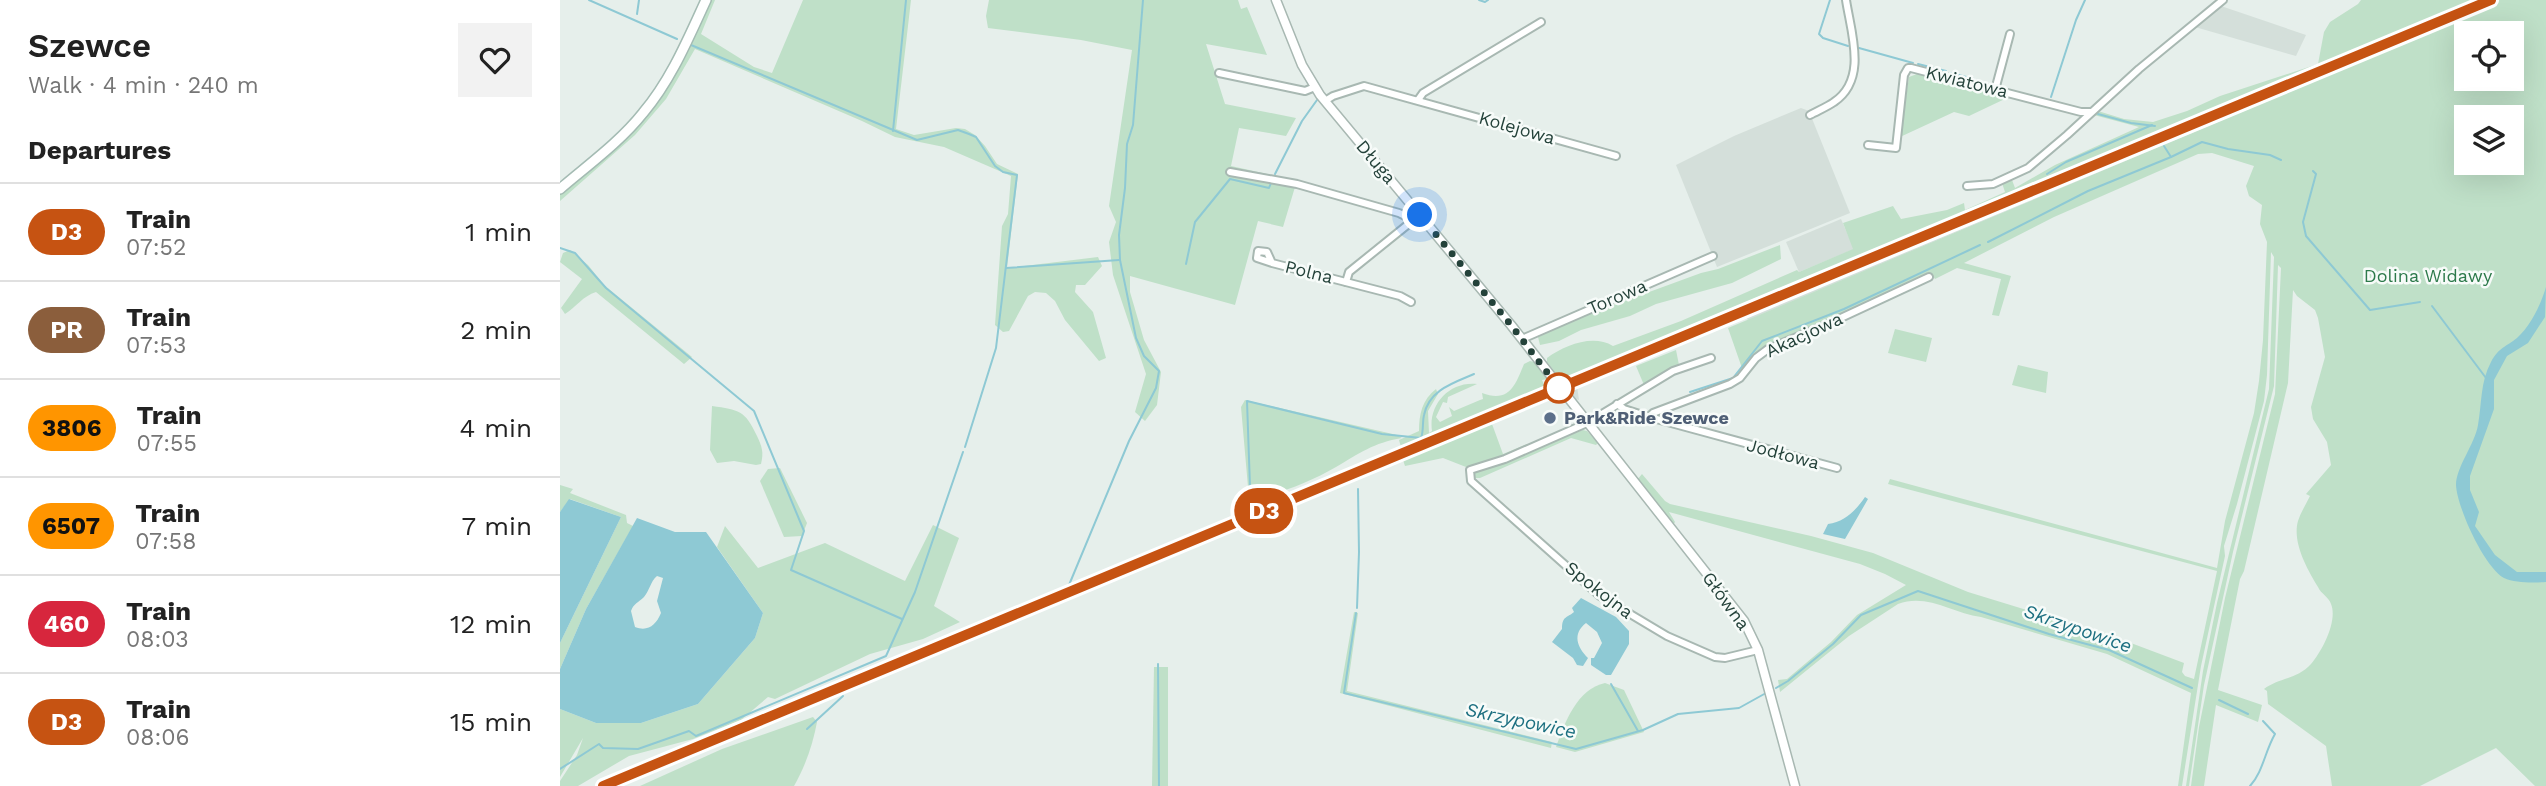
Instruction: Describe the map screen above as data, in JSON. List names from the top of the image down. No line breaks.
{"streets":{"street":["Kwiatowa","Kolejowa","Długa","Polna","Torowa","Akacjowa","Jodłowa","Spokojna","Główna"]},"crossings":[["Kolejowa","Długa"],["Długa","Polna"],["Długa","Torowa"],["Długa","Spokojna"],["Długa","Główna"],["Akacjowa","Jodłowa"],["Spokojna","Główna"]],"water":["Skrzypowice"],"parks":["Dolina Widawy"],"places":["Park&Ride Szewce"],"page":{"heading":[["Szewce","Walk · 4 min · 240 m"],"Departures"],"on_map":"D3","list":[{"mark":"D3","name":"Train","note":"07:52","value":"1 min"},{"mark":"PR","name":"Train","note":"07:53","value":"2 min"},{"mark":"3806","name":"Train","note":"07:55","value":"4 min"},{"mark":"6507","name":"Train","note":"07:58","value":"7 min"},{"mark":"460","name":"Train","note":"08:03","value":"12 min"},{"mark":"D3","name":"Train","note":"08:06","value":"15 min"}]}}
